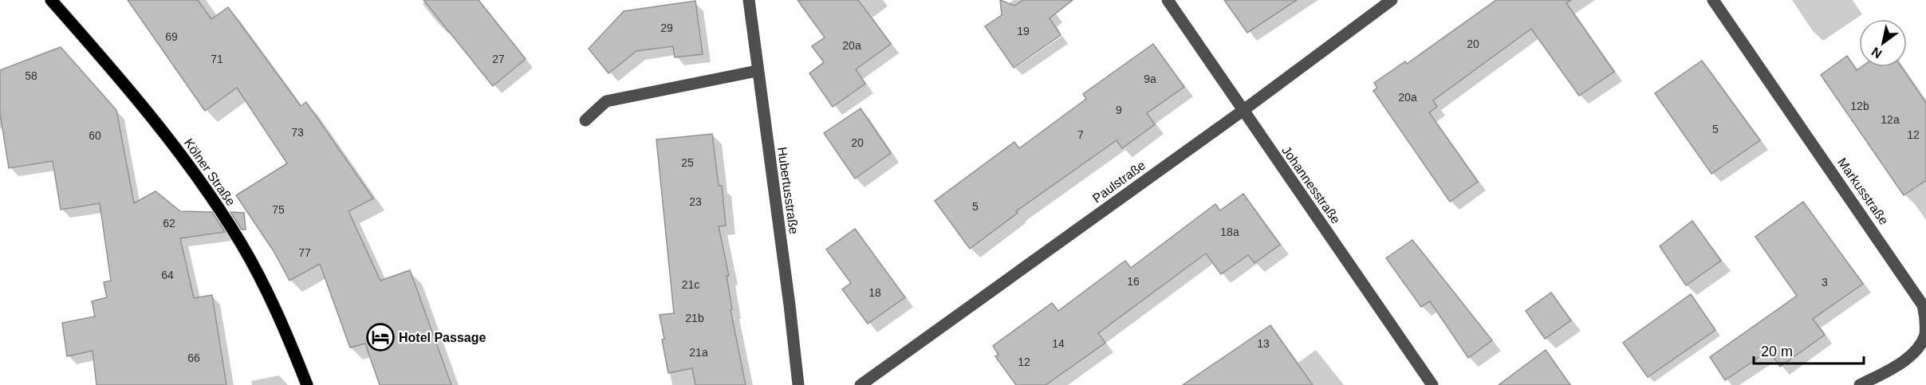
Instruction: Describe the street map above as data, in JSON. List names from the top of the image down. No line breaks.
{"streets":{"main road":["Kölner Straße"],"street":["Paulstraße","Johannesstraße","Hubertusstraße","Markusstraße"]},"crossings":[["Paulstraße","Johannesstraße"]],"places":{"hotel":["Hotel Passage"]},"house_numbers":["29","19","69","20","20a","71","27","58","9a","20a","12b","9","12a","5","73","7","12","60","20","25","23","5","75","62","18a","77","64","16","3","21c","18","21b","14","13","21a","66","12"],"scale_bar":"20 m","north":"bottom left"}
